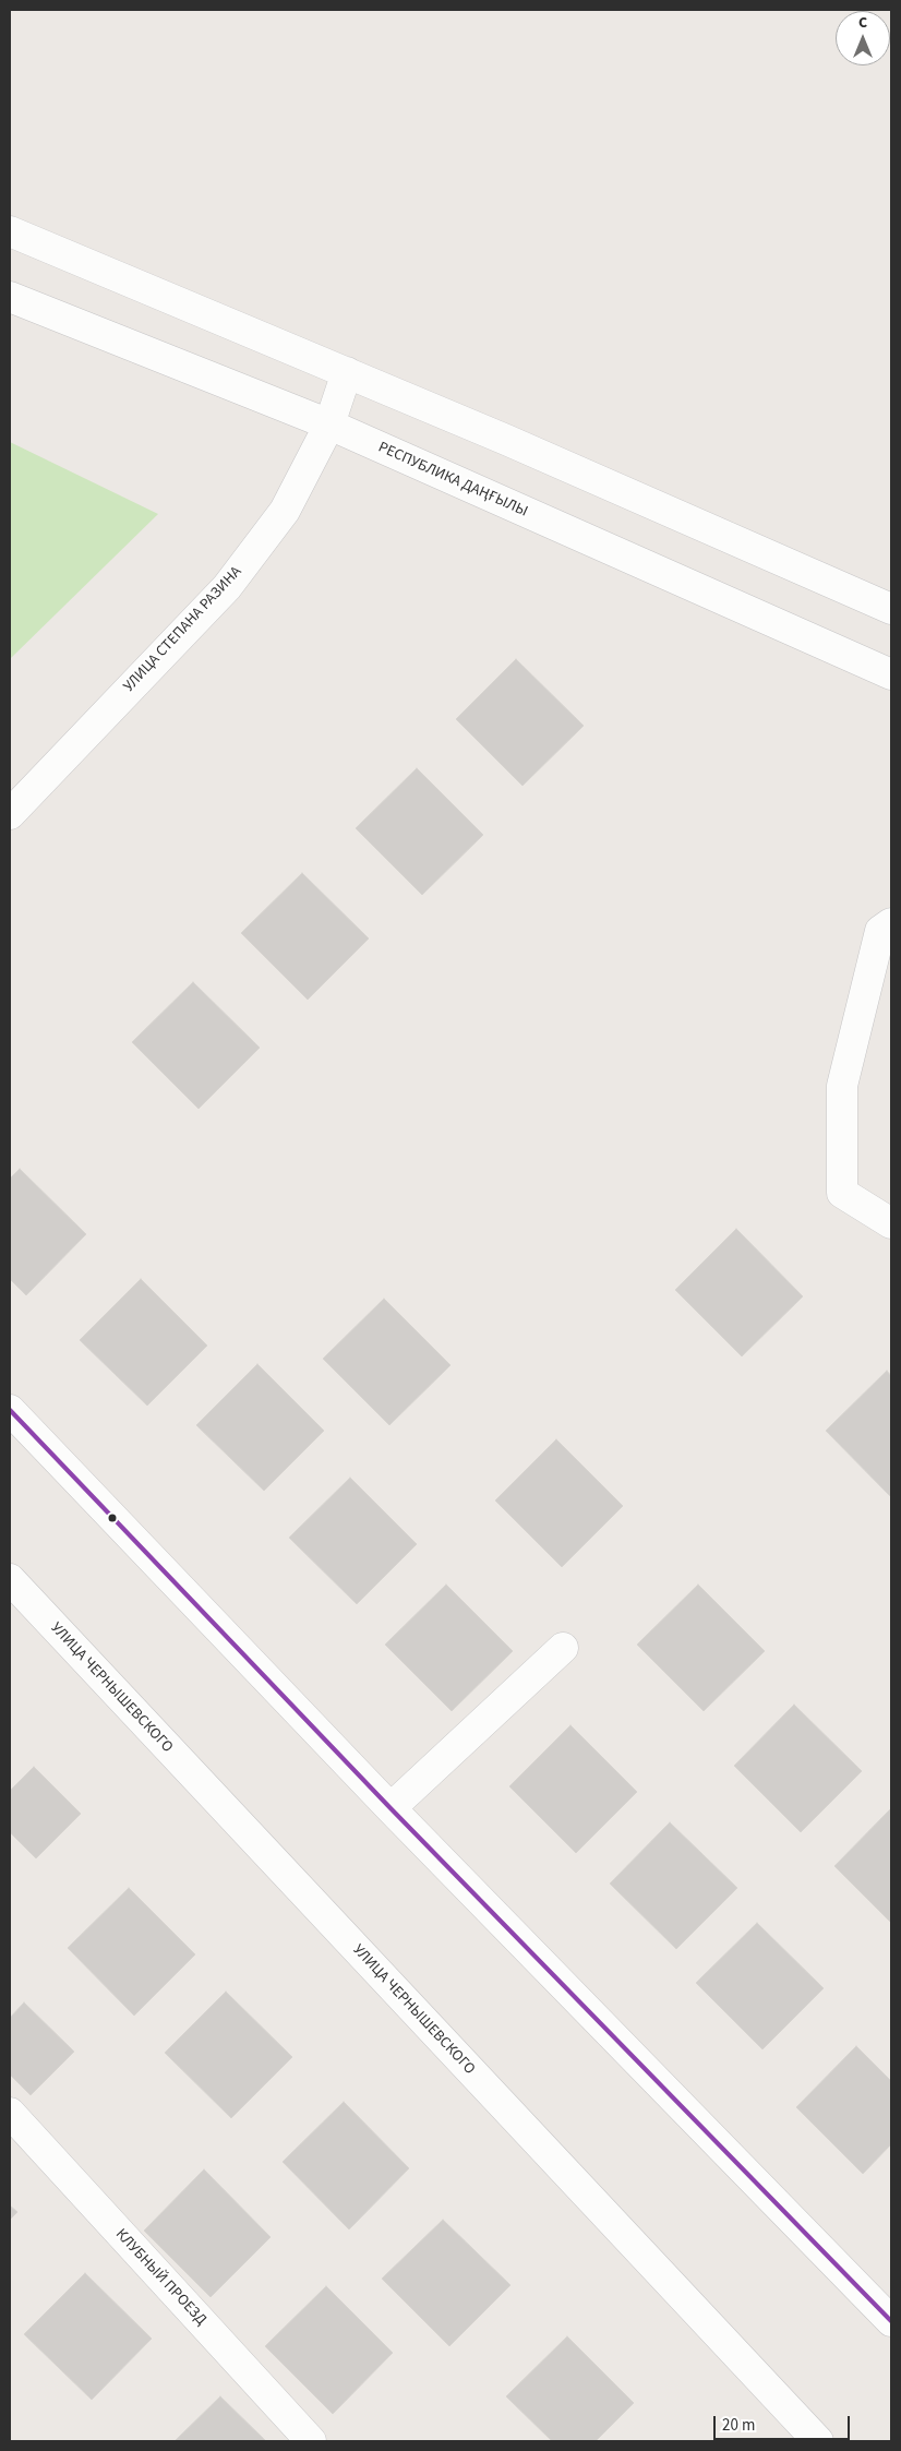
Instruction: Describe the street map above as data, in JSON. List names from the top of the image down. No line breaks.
{"streets":{"street":["РЕСПУБЛИКА ДАҢҒЫЛЫ","УЛИЦА СТЕПАНА РАЗИНА","УЛИЦА ЧЕРНЫШЕВСКОГО","КЛУБНЫЙ ПРОЕЗД"]},"crossings":[["РЕСПУБЛИКА ДАҢҒЫЛЫ","УЛИЦА СТЕПАНА РАЗИНА"]],"scale_bar":"20 m","north":"top"}
